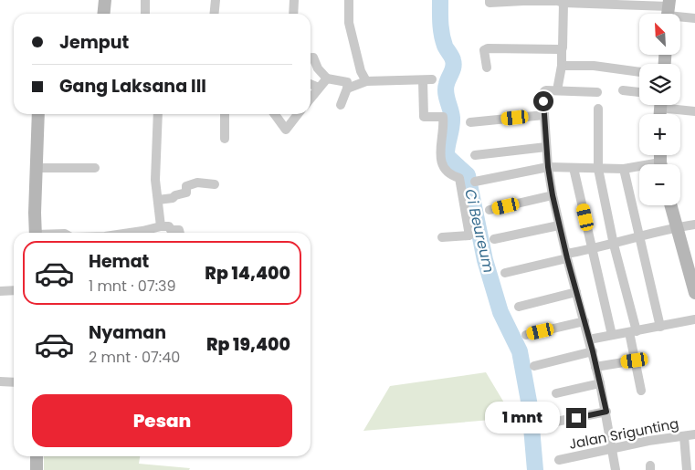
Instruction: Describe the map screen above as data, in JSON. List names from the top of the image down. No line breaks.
{"streets":{"street":["Jalan Srigunting"]},"water":["Ci Beureum"],"north":"top left","page":{"map_buttons":["+","−"],"banner":["Jemput","Gang Laksana III"],"list":[{"name":"Hemat","note":"1 mnt · 07:39","value":"Rp 14,400"},{"name":"Nyaman","note":"2 mnt · 07:40","value":"Rp 19,400"}],"buttons":"Pesan","bubble":"1 mnt"}}
